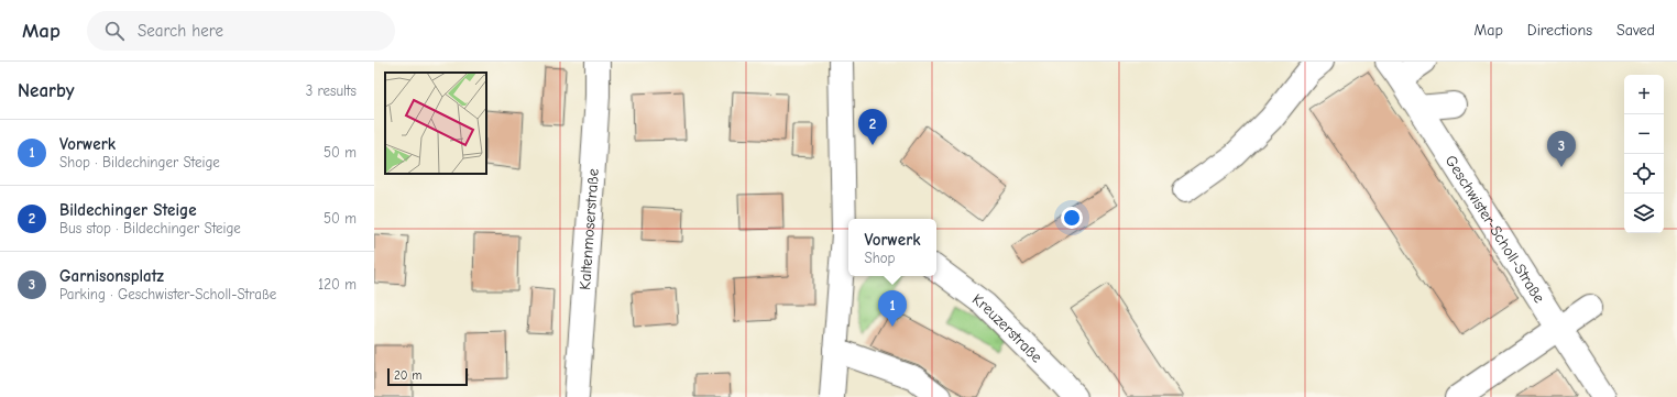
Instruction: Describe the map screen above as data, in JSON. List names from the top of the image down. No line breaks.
{"streets":{"street":["Geschwister-Scholl-Straße","Kaltenmoserstraße","Kreuzerstraße"]},"scale_bar":"20 m","page":{"header":"Map","search":"Search here","nav":["Map","Directions","Saved"],"heading":["Nearby","3 results"],"map_buttons":["+","−"],"pins":["2","3","1"],"list":[{"mark":"1","name":"Vorwerk","note":"Shop · Bildechinger Steige","value":"50 m"},{"mark":"2","name":"Bildechinger Steige","note":"Bus stop · Bildechinger Steige","value":"50 m"},{"mark":"3","name":"Garnisonsplatz","note":"Parking · Geschwister-Scholl-Straße","value":"120 m"}],"popup":["Vorwerk","Shop"],"scale":"20 m"}}
